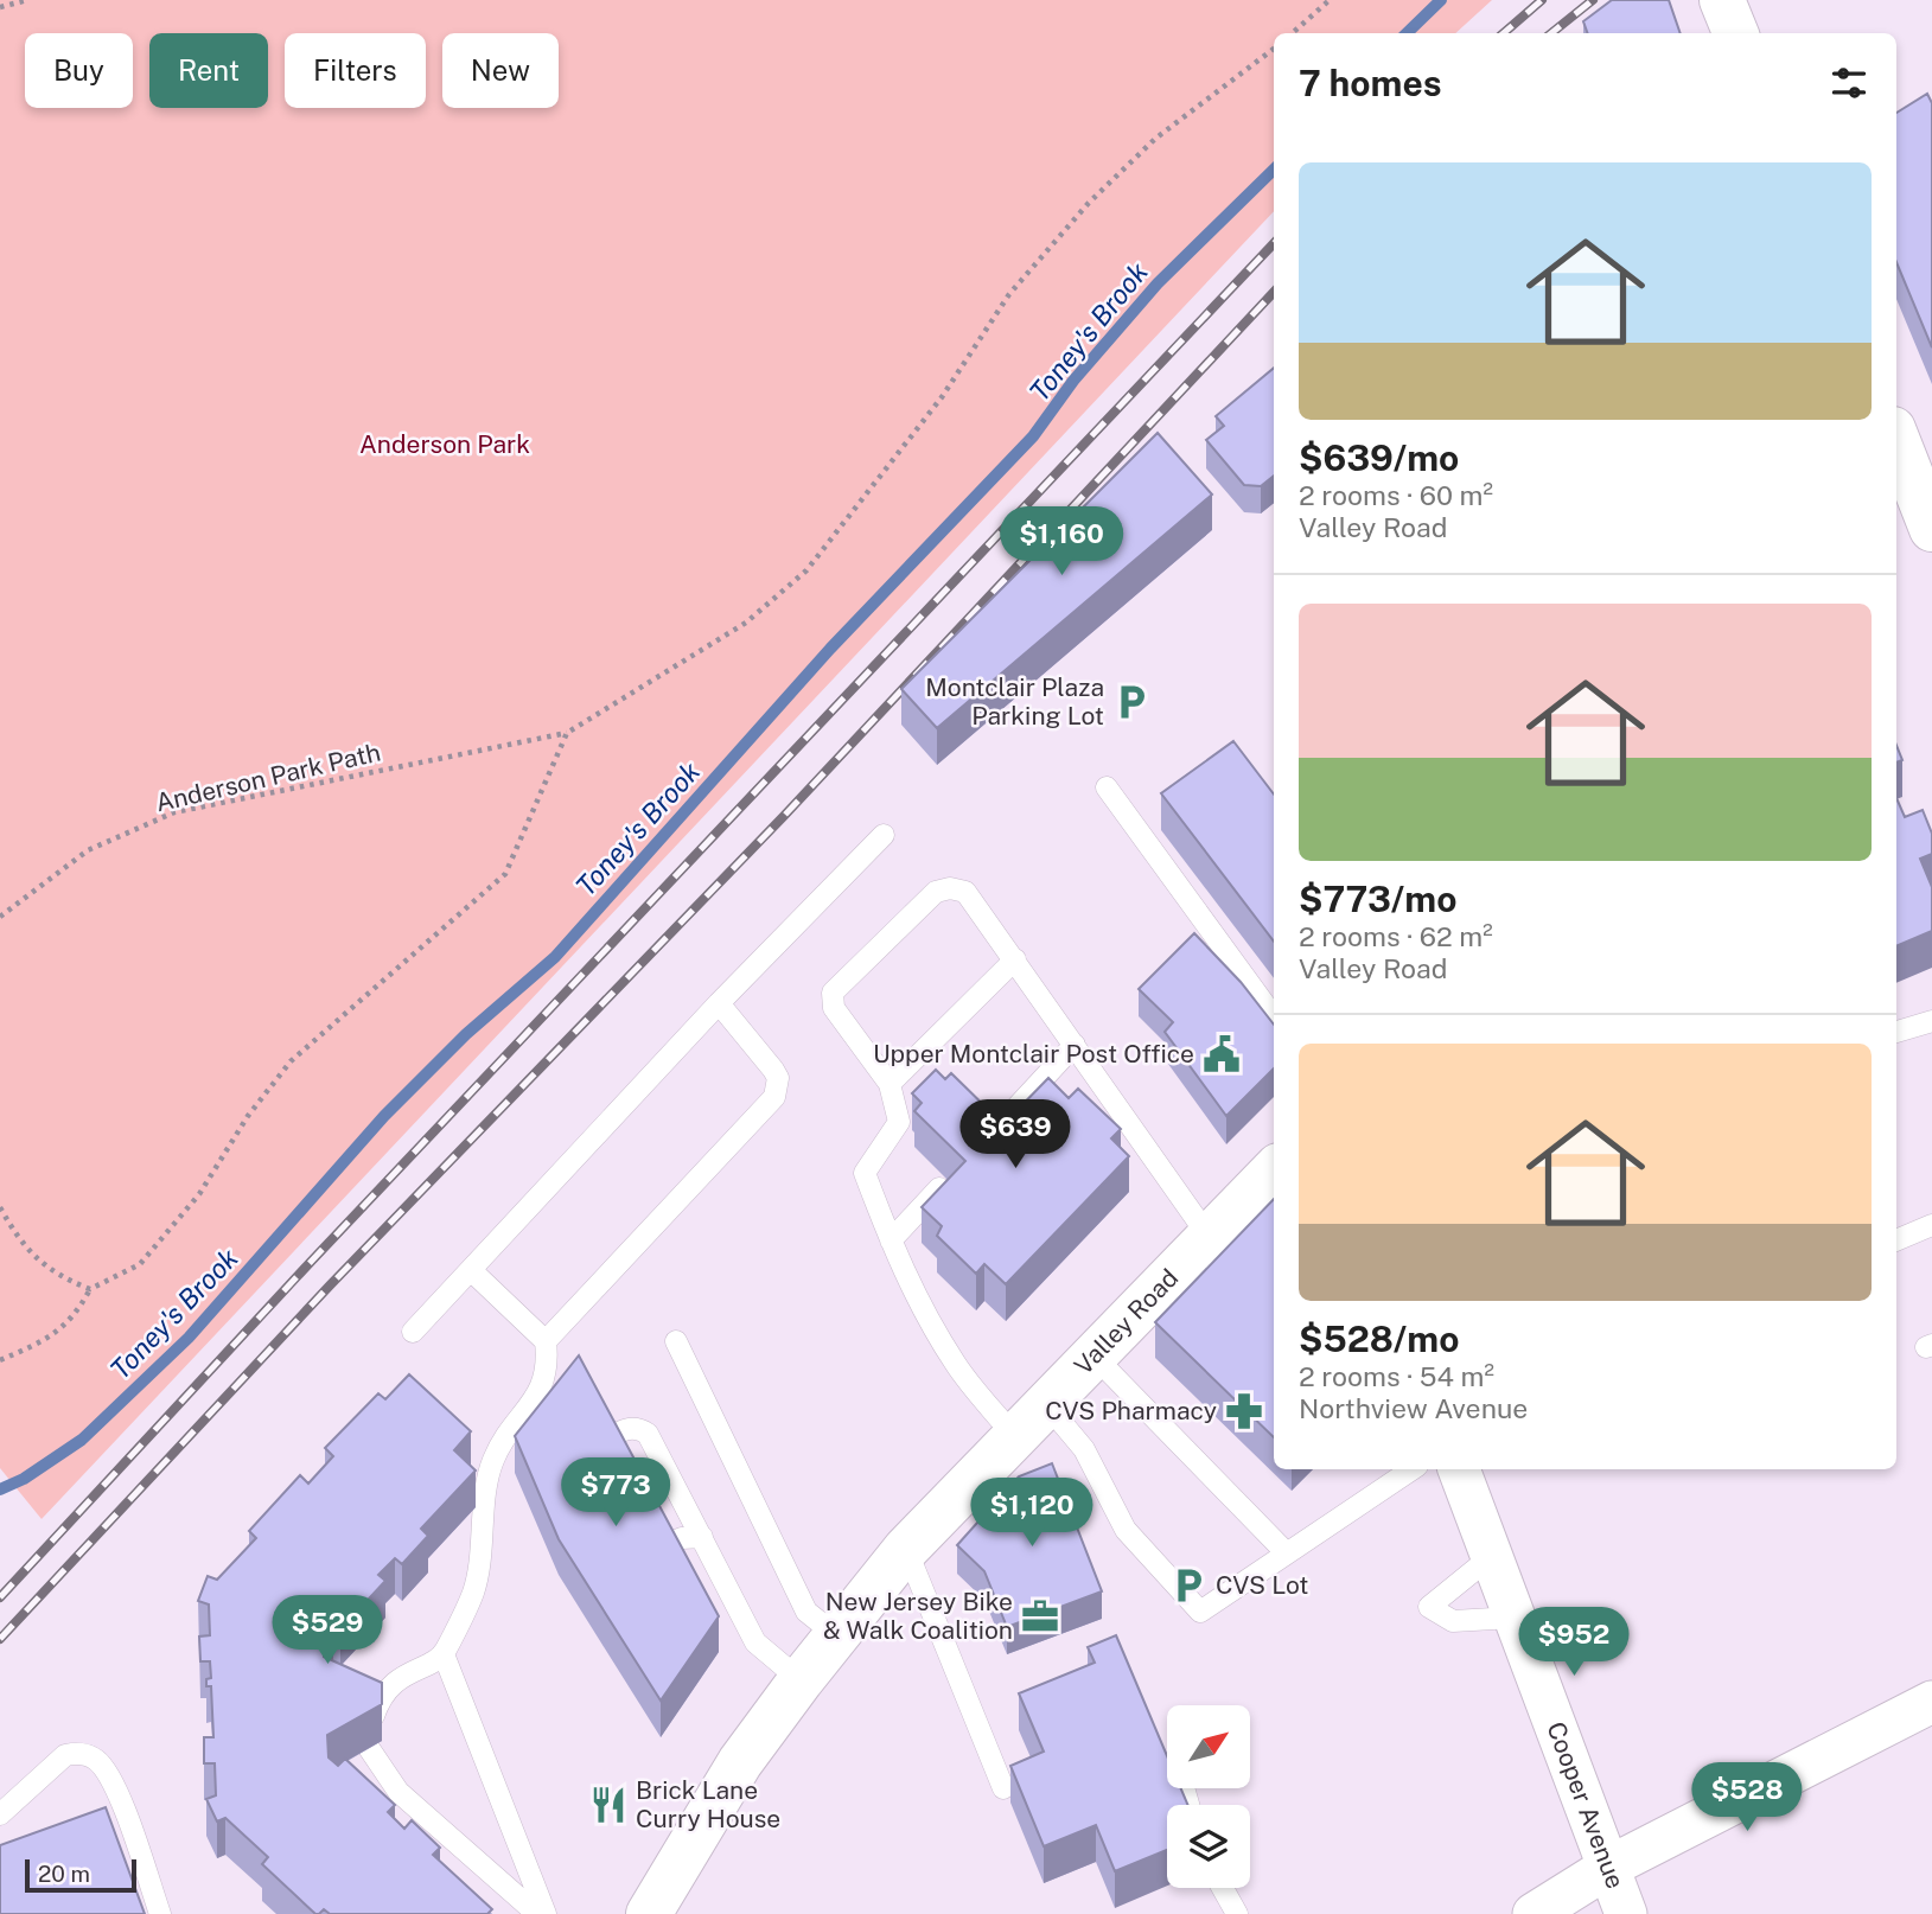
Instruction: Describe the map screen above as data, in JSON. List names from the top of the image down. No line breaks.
{"streets":{"main road":["Valley Road"],"street":["Cooper Avenue"],"path":["Anderson Park Path"]},"water":["Toney's Brook"],"parks":["Anderson Park"],"places":{"parking":["Montclair Plaza Parking Lot","CVS Lot"],"public building":["Upper Montclair Post Office"],"pharmacy":["CVS Pharmacy"],"office":["New Jersey Bike & Walk Coalition"],"restaurant":["Brick Lane Curry House"]},"scale_bar":"20 m","north":"top right","page":{"chip":["Buy","Rent","Filters","New"],"heading":"7 homes","list":[{"name":"$639/mo","note":"2 rooms · 60 m² · Valley Road"},{"name":"$773/mo","note":"2 rooms · 62 m² · Valley Road"},{"name":"$528/mo","note":"2 rooms · 54 m² · Northview Avenue"}],"price":["$1,160","$639","$773","$1,120","$529","$952","$528"],"scale":"20 m"}}
